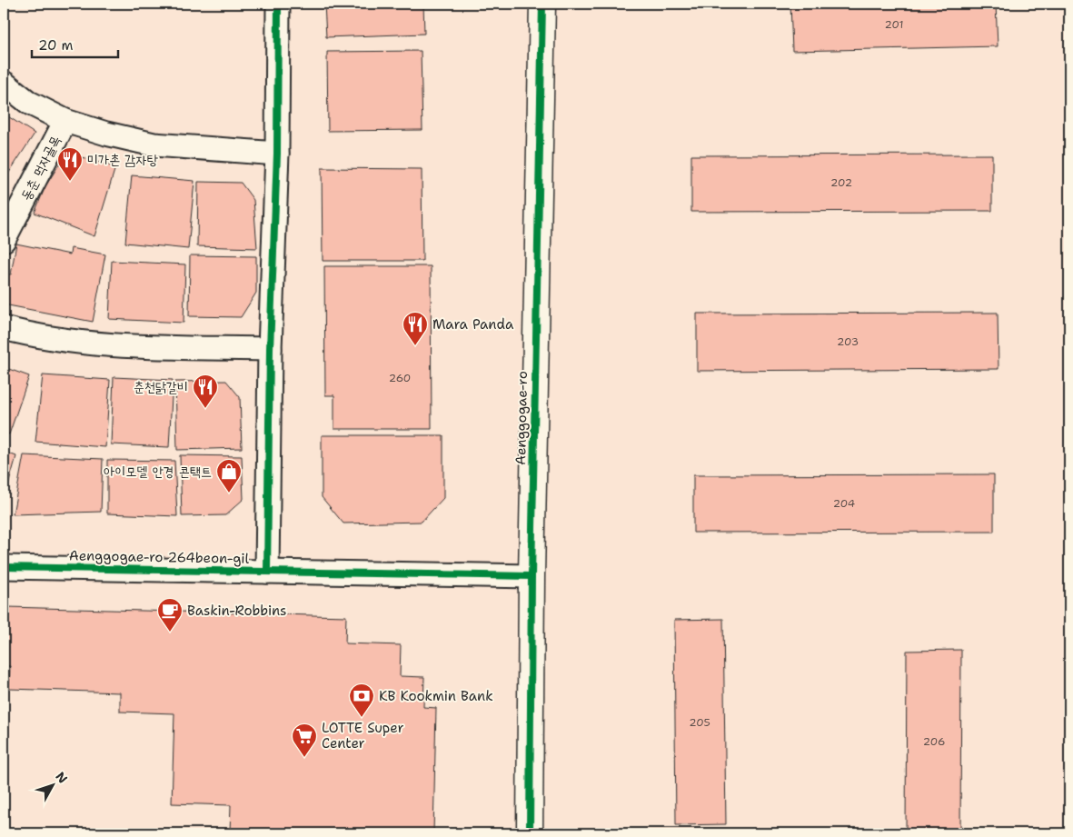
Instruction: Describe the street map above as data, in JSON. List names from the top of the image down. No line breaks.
{"streets":{"street":["동춘 먹자골목","Aenggogae-ro","Aenggogae-ro 264beon-gil"]},"crossings":[["Aenggogae-ro","Aenggogae-ro 264beon-gil"]],"places":{"restaurant":["미가촌 감자탕","Mara Panda","춘천닭갈비"],"shop":["아이모델 안경 콘택트"],"cafe":["Baskin-Robbins"],"bank":["KB Kookmin Bank"],"supermarket":["LOTTE Super Center"]},"house_numbers":["201","202","203","260","204","205","206"],"scale_bar":"20 m","north":"top right"}
